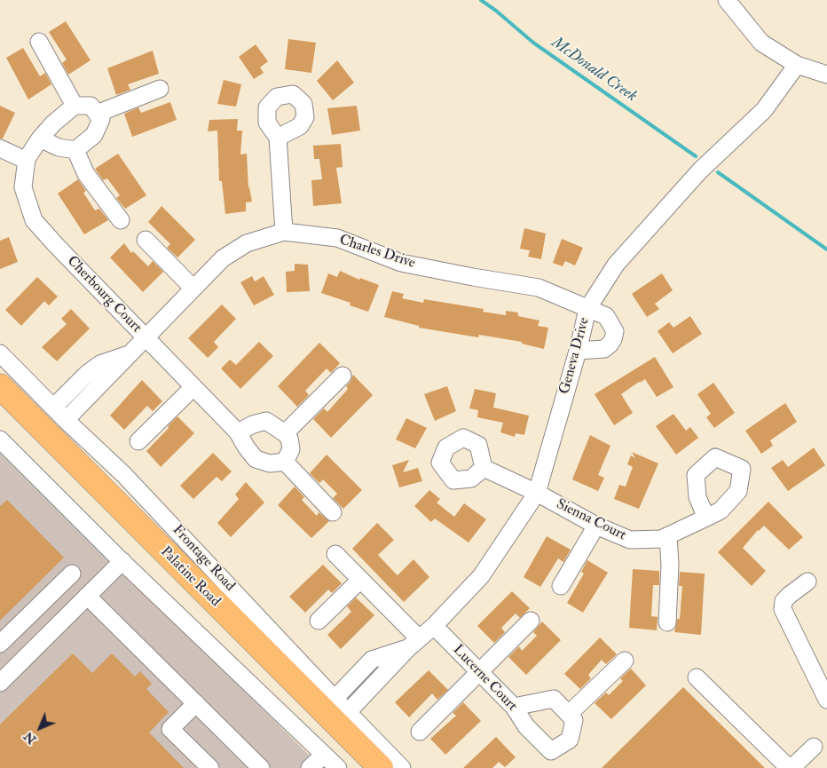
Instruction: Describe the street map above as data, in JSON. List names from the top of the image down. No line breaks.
{"streets":{"highway":["Palatine Road"],"street":["Charles Drive","Cherbourg Court","Geneva Drive","Sienna Court","Frontage Road","Lucerne Court"]},"crossings":[["Charles Drive","Cherbourg Court"],["Charles Drive","Geneva Drive"],["Charles Drive","Frontage Road"],["Geneva Drive","Sienna Court"],["Geneva Drive","Frontage Road"],["Geneva Drive","Lucerne Court"]],"water":["McDonald Creek"],"north":"bottom left"}
